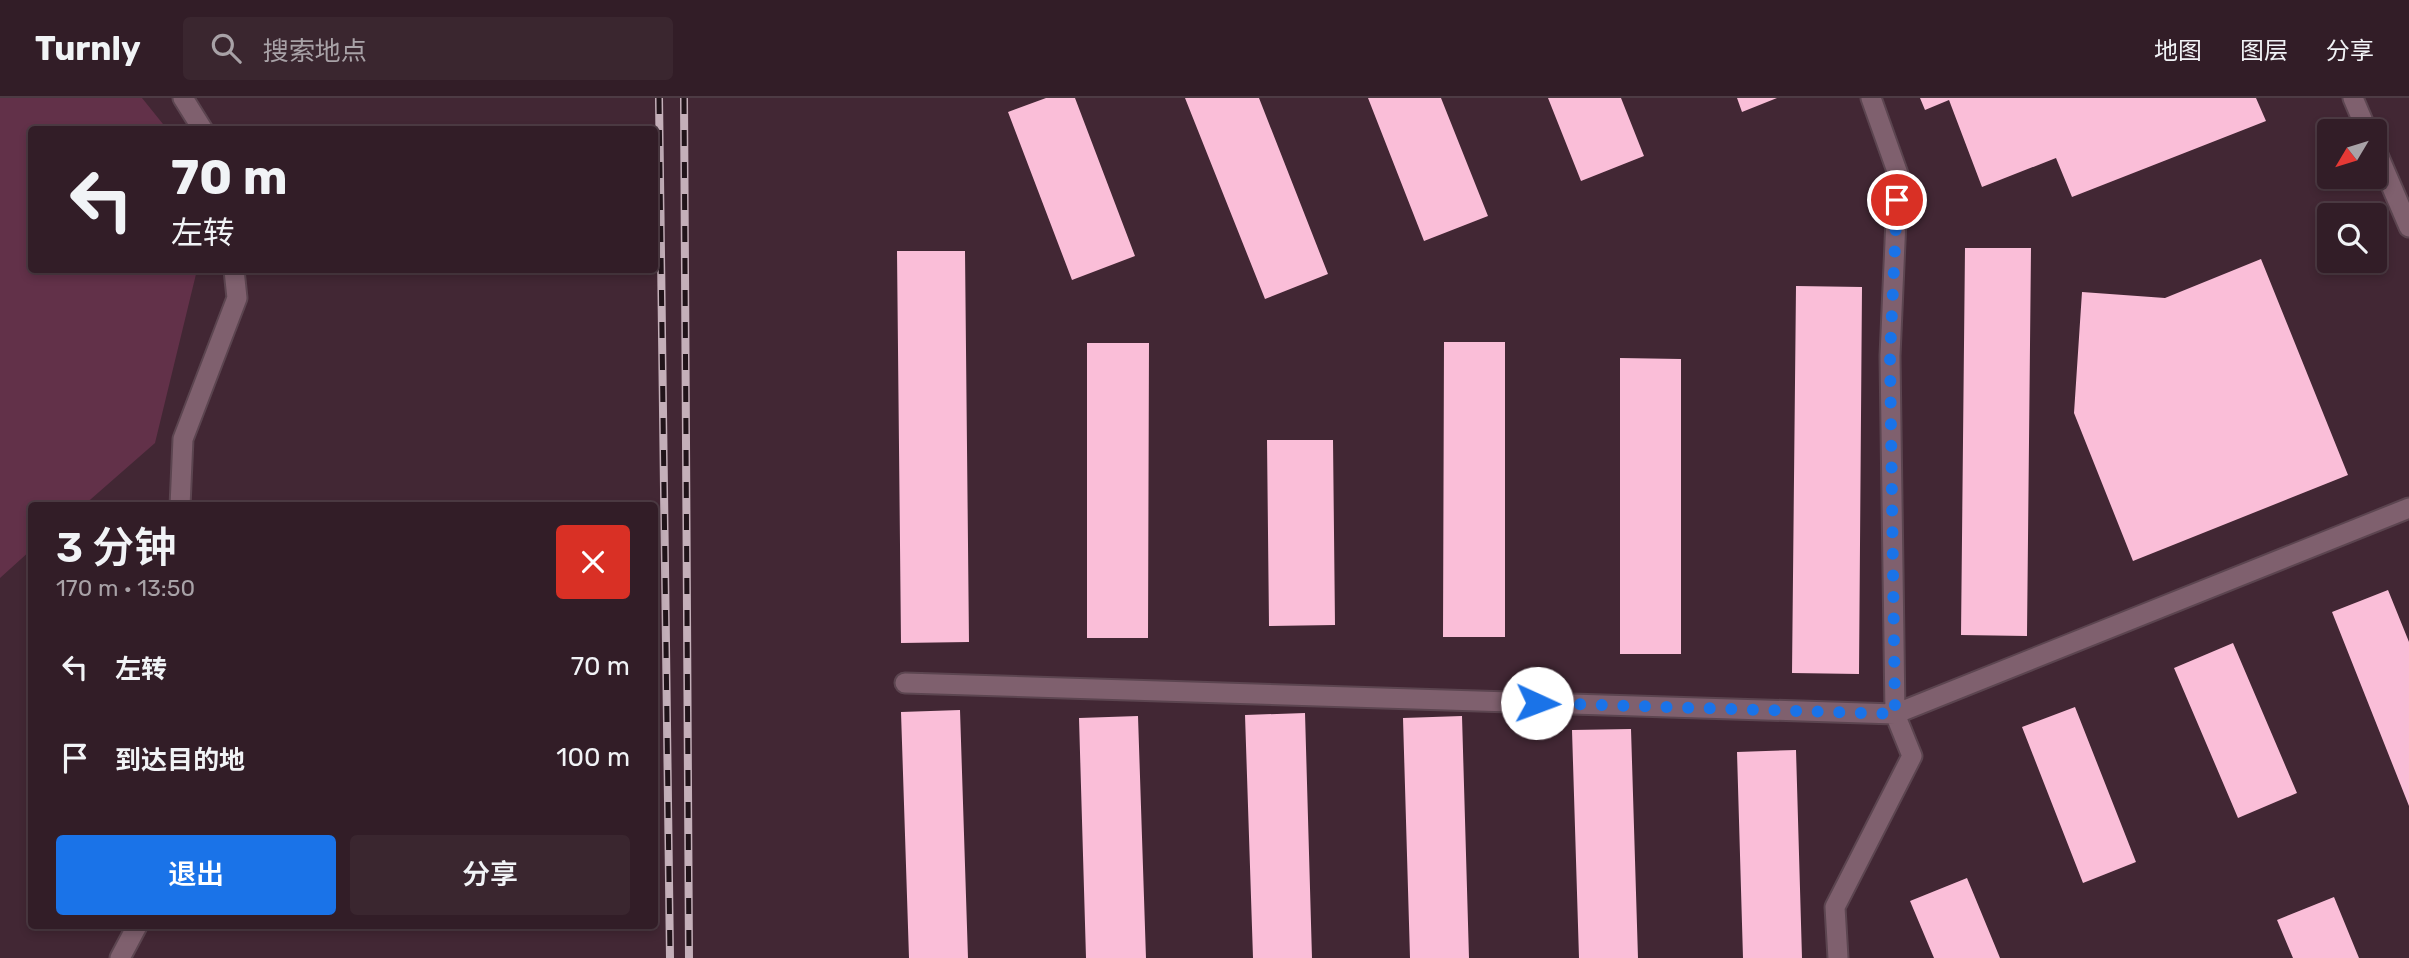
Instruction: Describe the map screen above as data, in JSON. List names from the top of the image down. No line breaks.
{"north":"bottom left","page":{"header":"Turnly","search":"搜索地点","nav":["地图","图层","分享"],"turn":["70 m","左转"],"heading":["3 分钟","170 m · 13:50"],"list":[{"name":"左转","value":"70 m"},{"name":"到达目的地","value":"100 m"}],"buttons":["退出","分享"]}}
